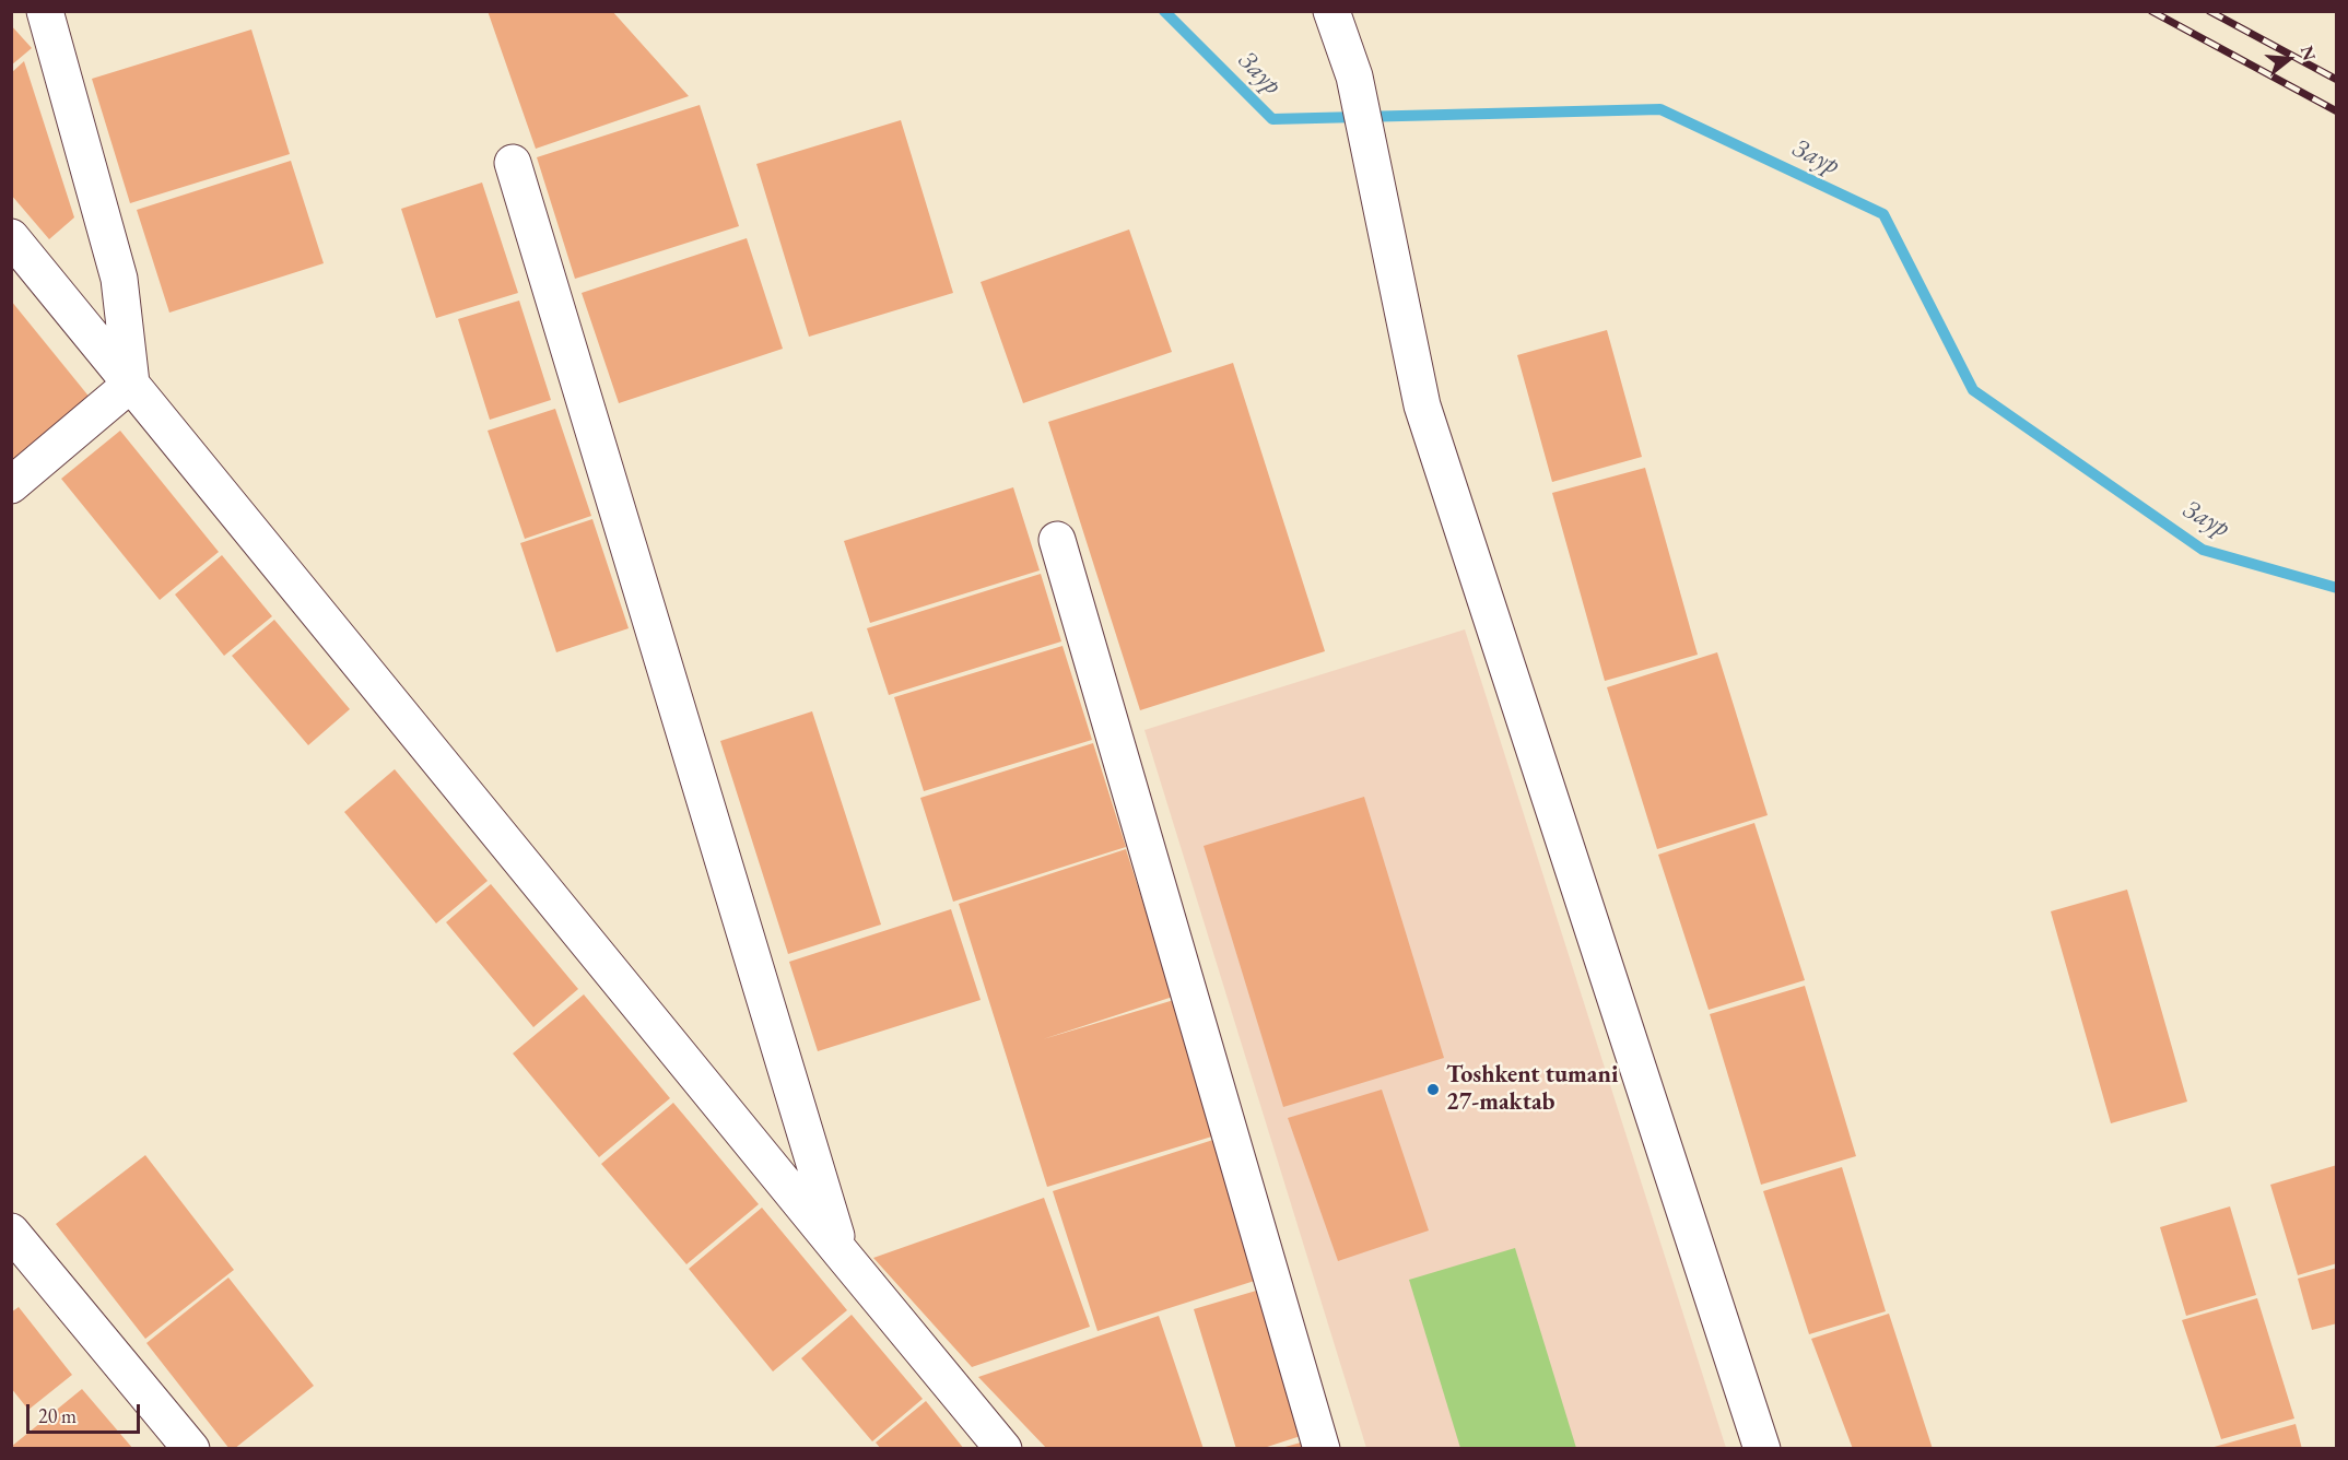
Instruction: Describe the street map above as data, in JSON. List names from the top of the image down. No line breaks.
{"water":["Заур"],"places":["Toshkent tumani 27-maktab"],"scale_bar":"20 m","north":"right"}
